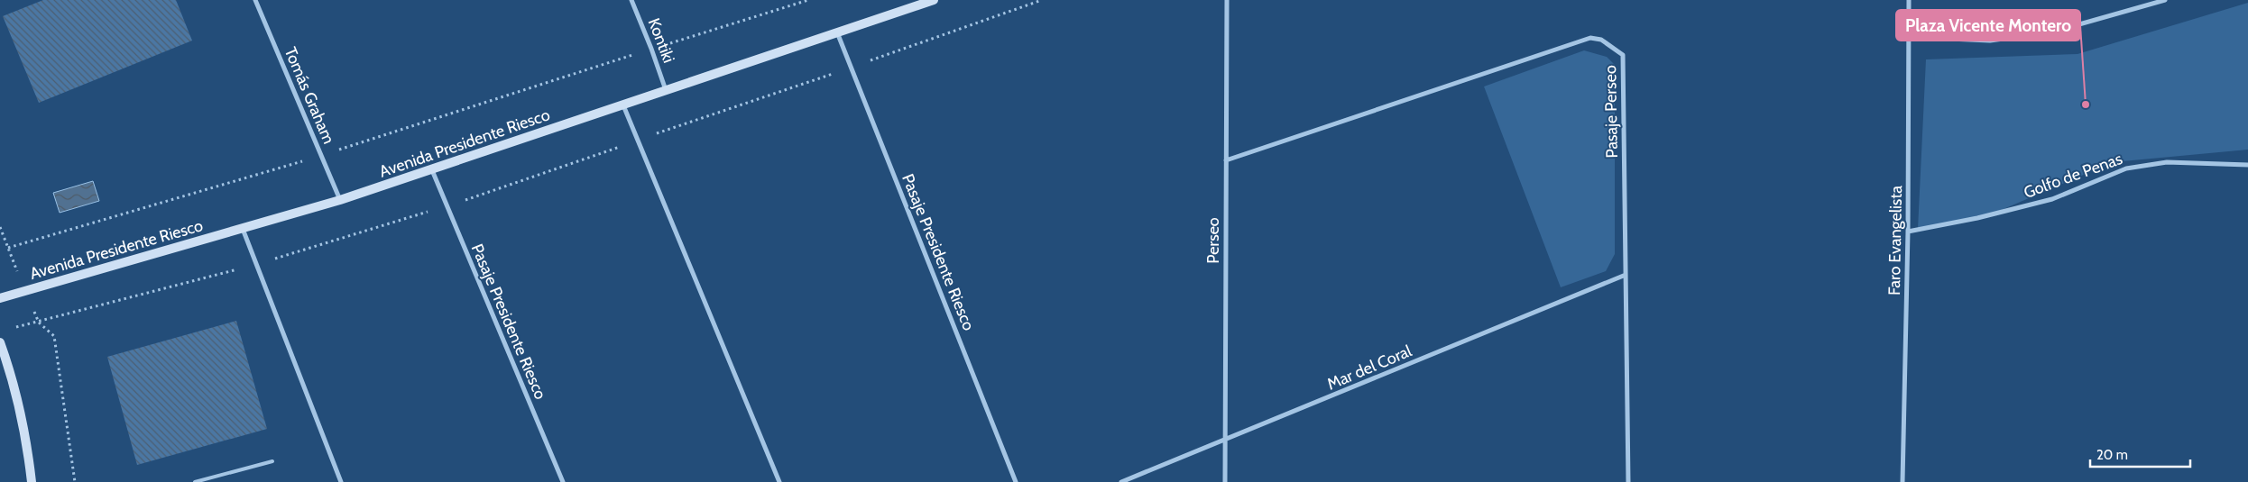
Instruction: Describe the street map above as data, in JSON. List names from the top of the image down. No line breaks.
{"streets":{"main road":["Avenida Presidente Riesco"],"street":["Kontiki","Tomás Graham","Pasaje Perseo","Golfo de Penas","Perseo","Faro Evangelista","Pasaje Presidente Riesco","Mar del Coral"]},"crossings":[["Kontiki","Avenida Presidente Riesco"],["Tomás Graham","Avenida Presidente Riesco"],["Pasaje Perseo","Perseo"],["Pasaje Perseo","Mar del Coral"],["Avenida Presidente Riesco","Pasaje Presidente Riesco"],["Golfo de Penas","Faro Evangelista"],["Perseo","Mar del Coral"]],"places":["Plaza Vicente Montero"],"scale_bar":"20 m"}
